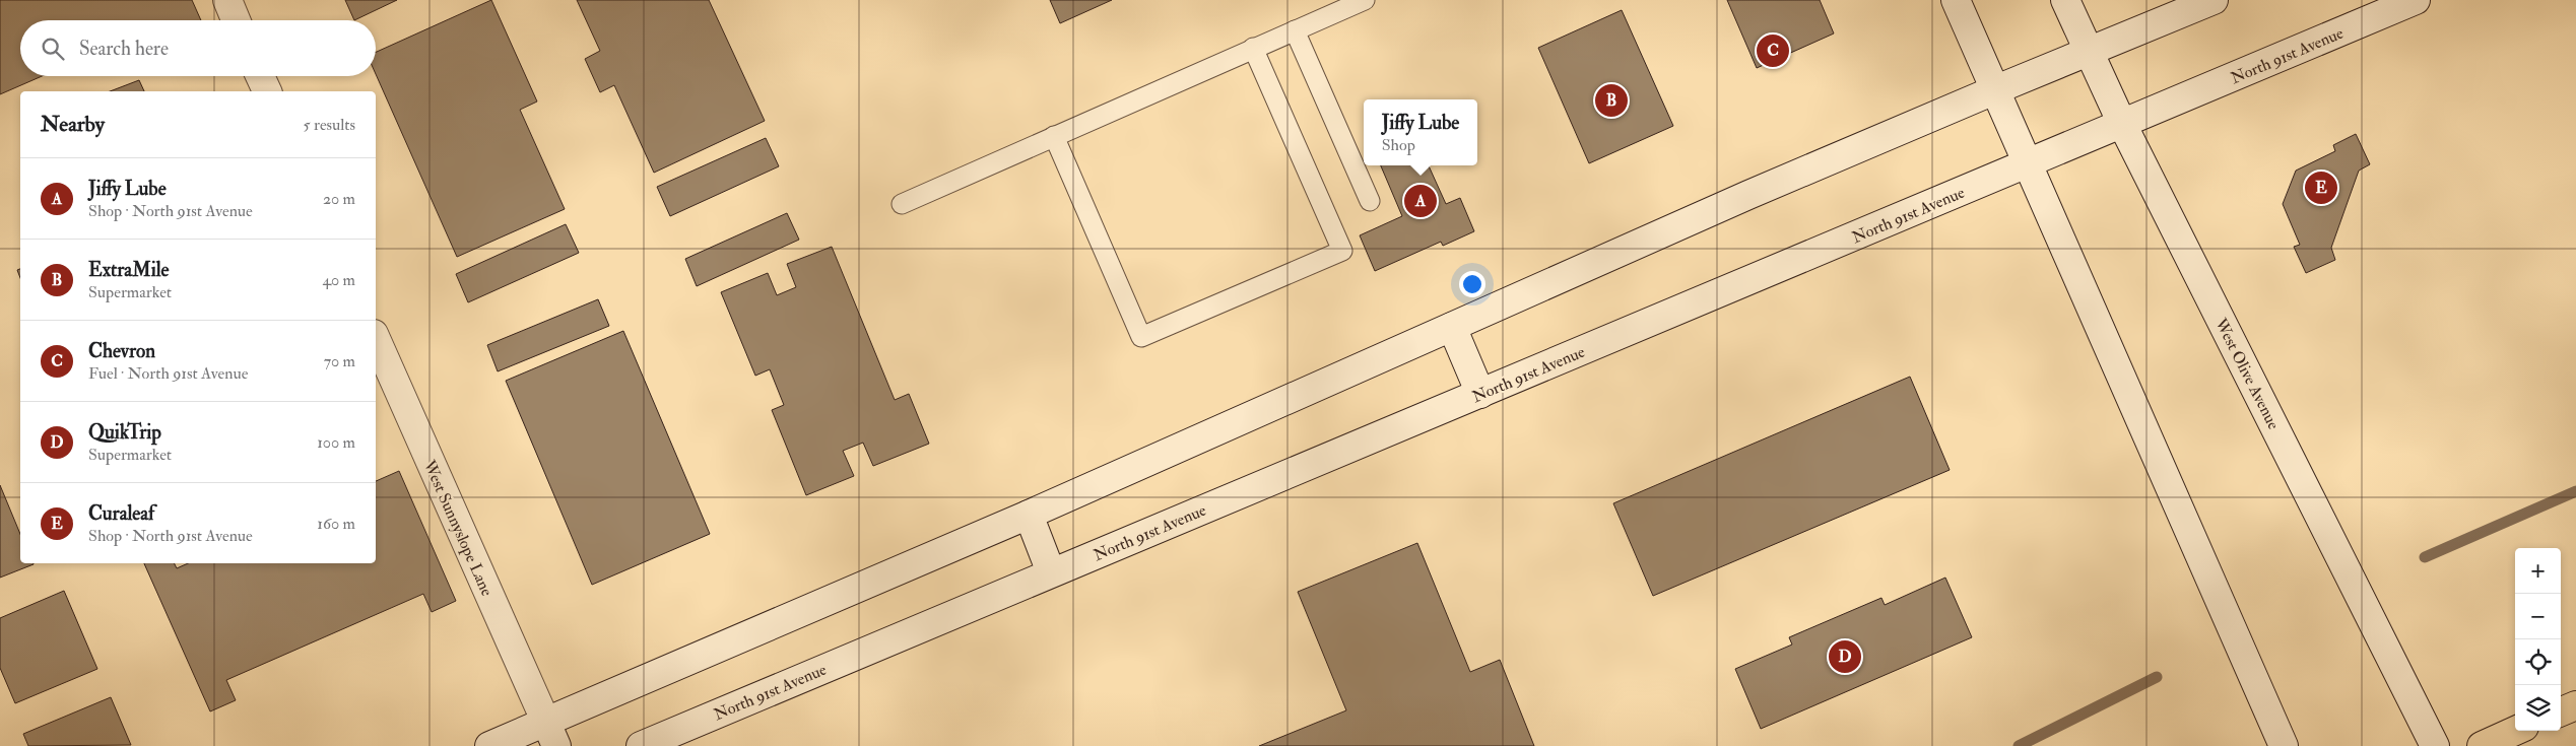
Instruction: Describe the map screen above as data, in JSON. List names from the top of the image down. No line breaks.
{"streets":{"main road":["North 91st Avenue","West Olive Avenue","West Sunnyslope Lane"]},"crossings":[["North 91st Avenue","West Olive Avenue"]],"page":{"search":"Search here","pins":["C","B","E","A","D"],"heading":["Nearby","5 results"],"popup":["Jiffy Lube","Shop"],"list":[{"mark":"A","name":"Jiffy Lube","note":"Shop · North 91st Avenue","value":"20 m"},{"mark":"B","name":"ExtraMile","note":"Supermarket","value":"40 m"},{"mark":"C","name":"Chevron","note":"Fuel · North 91st Avenue","value":"70 m"},{"mark":"D","name":"QuikTrip","note":"Supermarket","value":"100 m"},{"mark":"E","name":"Curaleaf","note":"Shop · North 91st Avenue","value":"160 m"}],"map_buttons":["+","−"]}}
